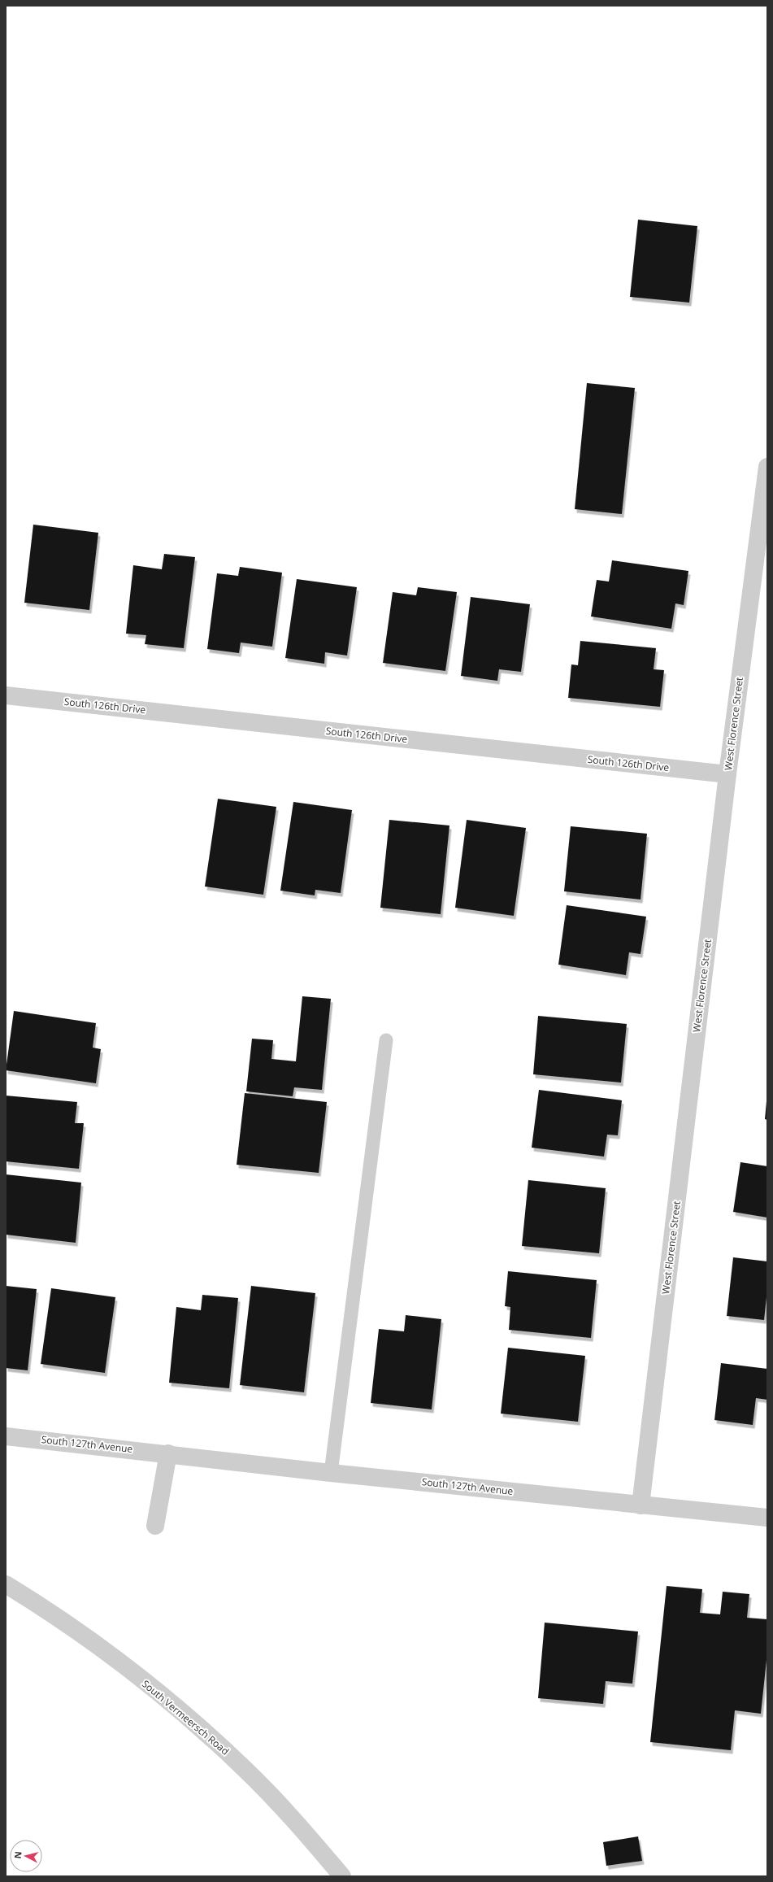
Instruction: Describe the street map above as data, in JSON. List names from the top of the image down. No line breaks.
{"streets":{"street":["South 126th Drive","West Florence Street","South 127th Avenue","South Vermeersch Road"]},"crossings":[["South 126th Drive","West Florence Street"],["West Florence Street","South 127th Avenue"]],"north":"left"}
